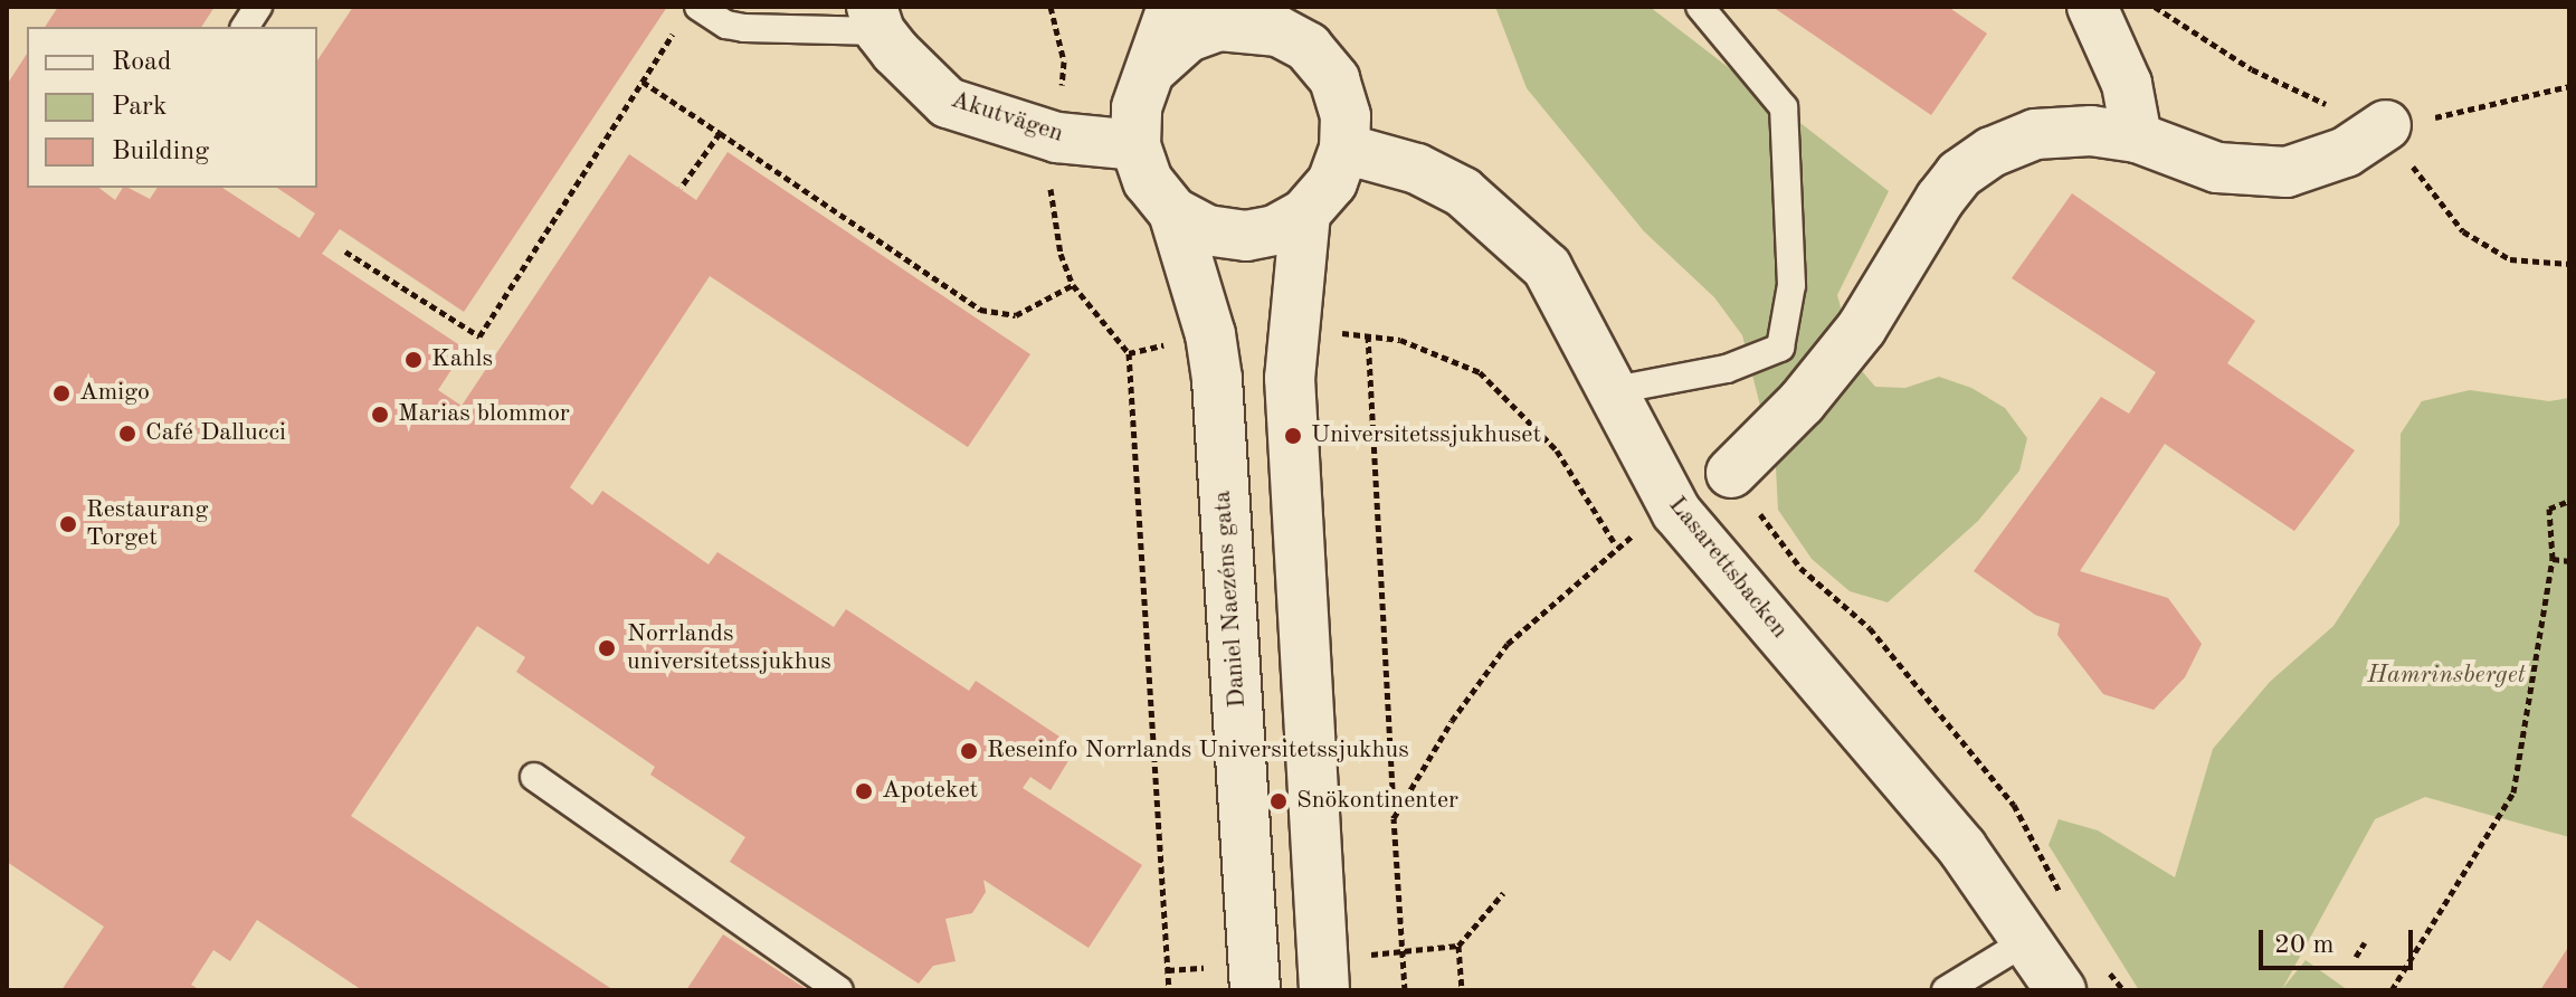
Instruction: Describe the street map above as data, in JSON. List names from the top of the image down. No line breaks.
{"streets":{"street":["Akutvägen","Lasarettsbacken","Daniel Naezéns gata"]},"crossings":[["Akutvägen","Lasarettsbacken"],["Akutvägen","Daniel Naezéns gata"],["Lasarettsbacken","Daniel Naezéns gata"]],"parks":["Hamrinsberget"],"places":["Kahls","Amigo","Marias blommor","Café Dallucci","Universitetssjukhuset","Restaurang Torget","Norrlands universitetssjukhus","Reseinfo Norrlands Universitetssjukhus","Apoteket","Snökontinenter"],"legend":["Road","Park","Building"],"scale_bar":"20 m"}
